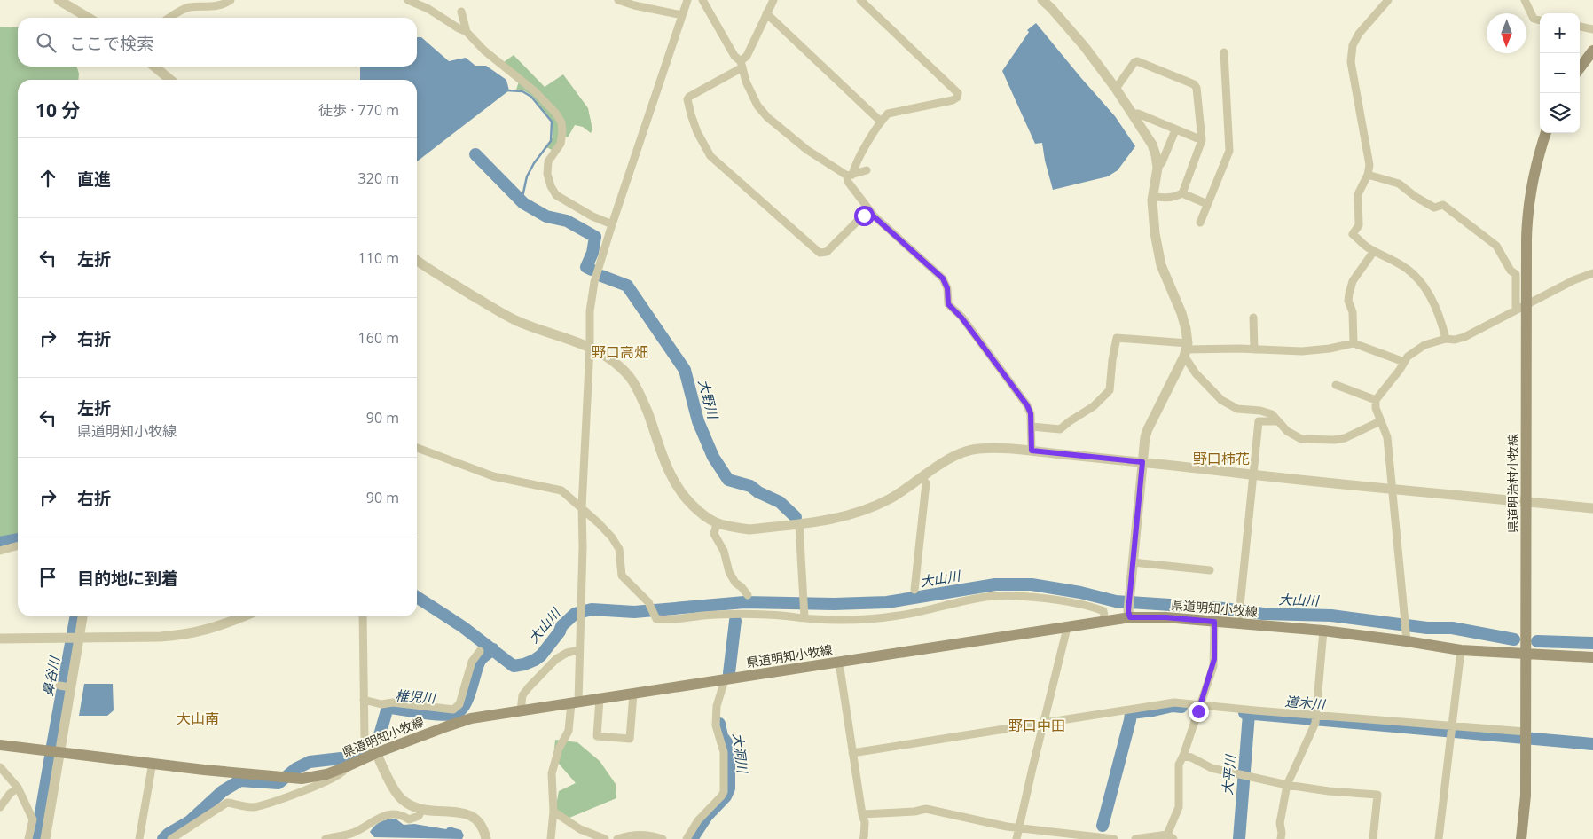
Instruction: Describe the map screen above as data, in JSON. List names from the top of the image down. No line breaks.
{"streets":{"main road":["県道明治村小牧線","県道明知小牧線"]},"crossings":[["県道明治村小牧線","県道明知小牧線"]],"districts":["野口高畑","野口柿花","大山南","野口中田"],"water":["大野川","大山川","鼻谷川","椎児川","道木川","大洞川","大平川"],"north":"bottom","page":{"map_buttons":["+","−"],"search":"ここで検索","heading":["10 分","徒歩 · 770 m"],"list":[["直進","320 m"],["左折","110 m"],["右折","160 m"],["左折","県道明知小牧線","90 m"],["右折","90 m"],"目的地に到着"]}}
